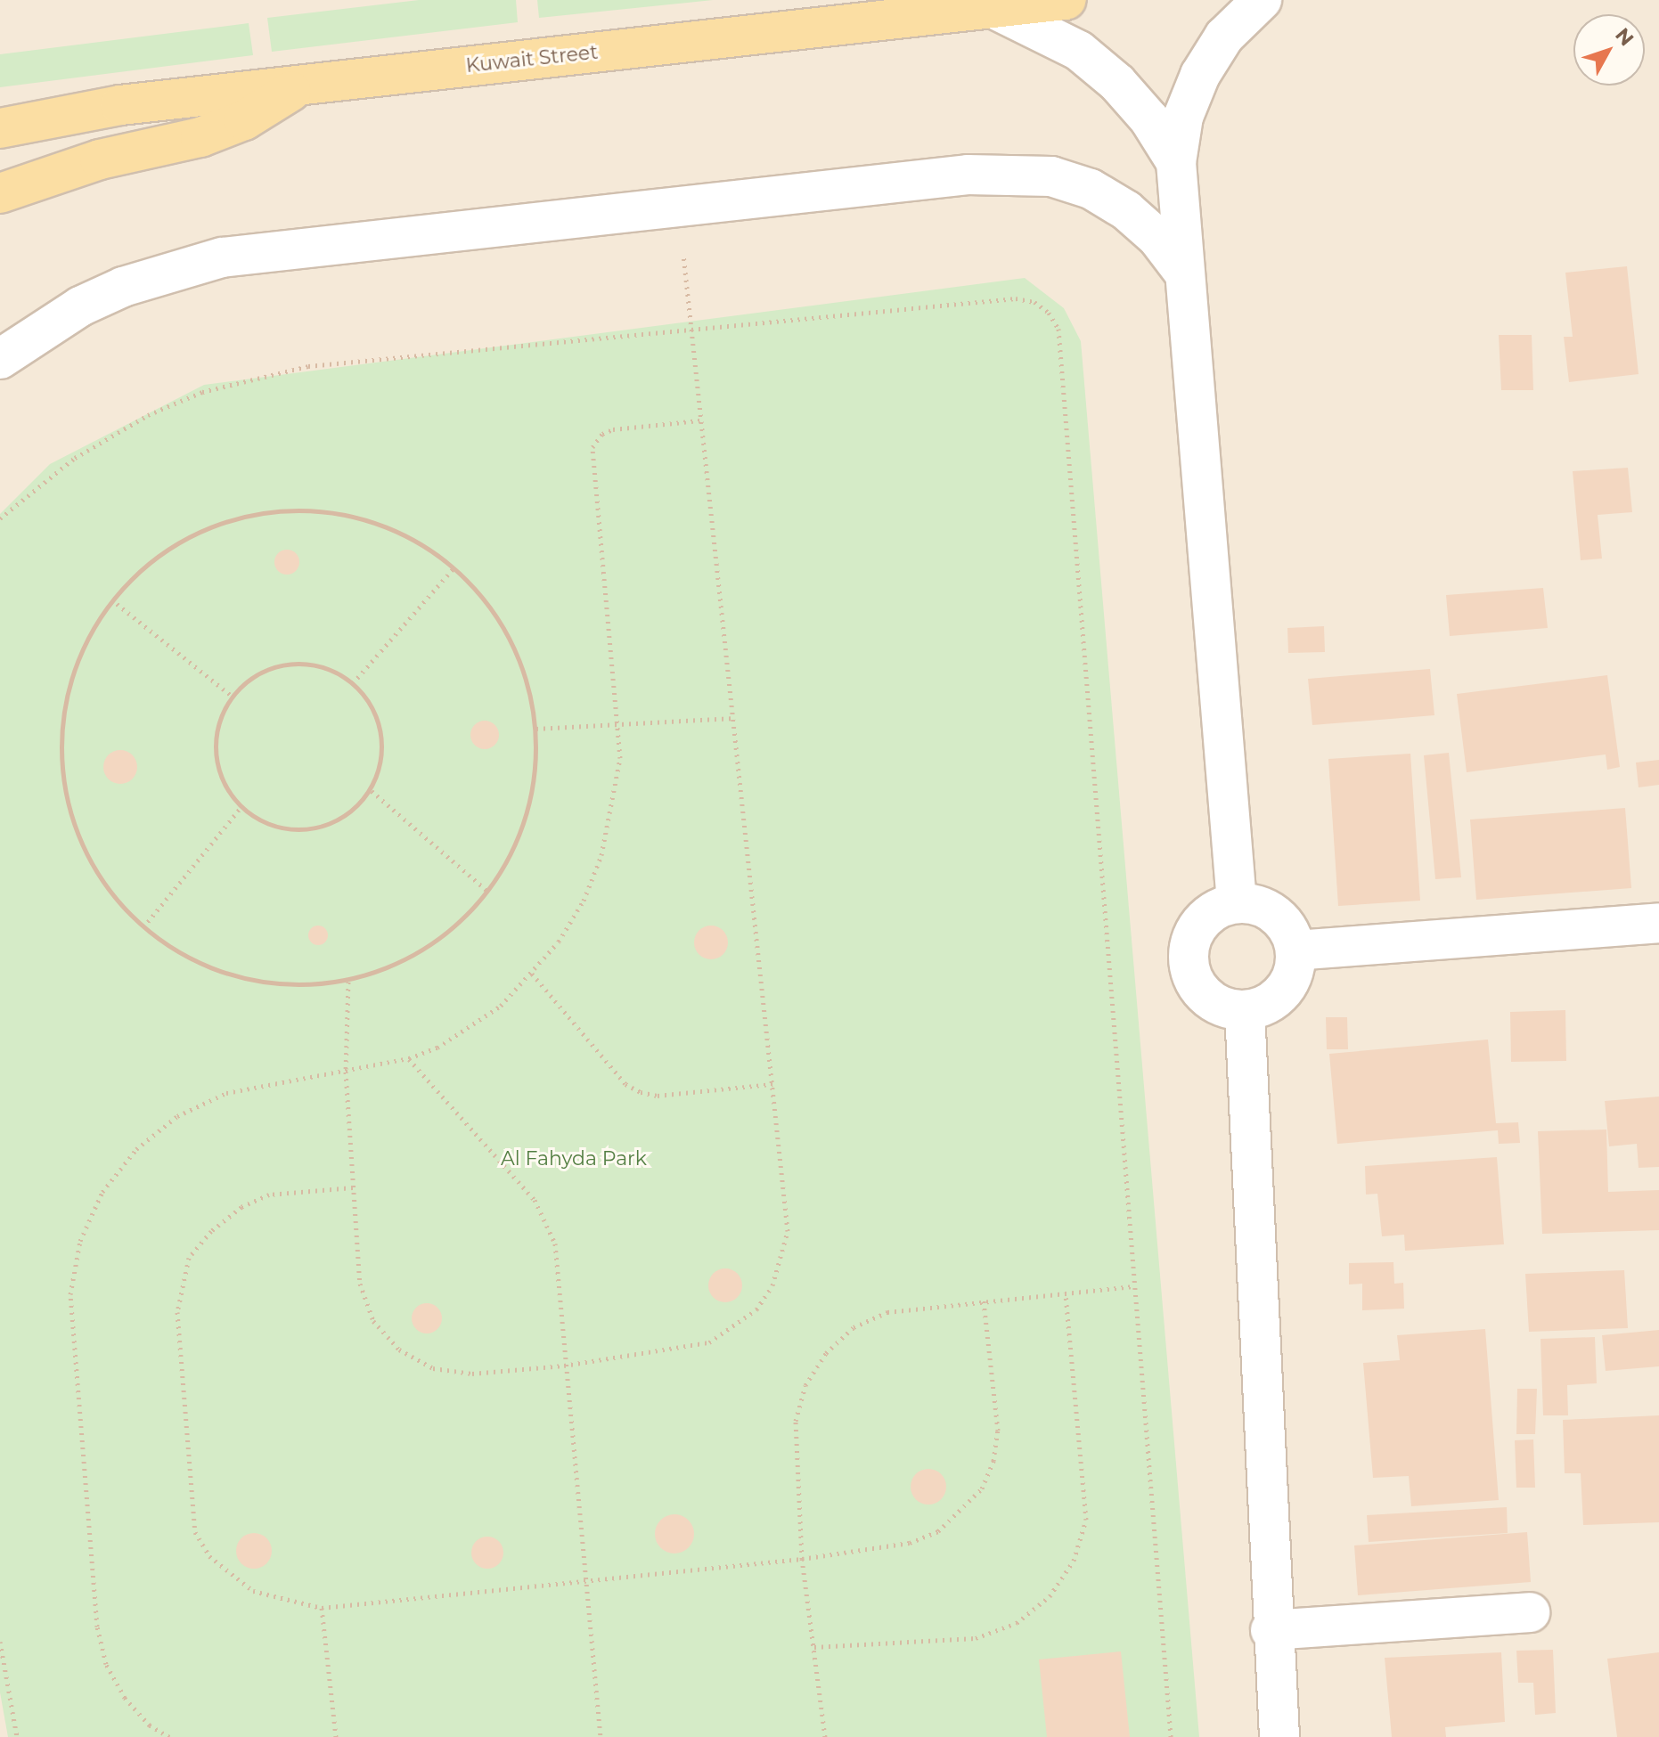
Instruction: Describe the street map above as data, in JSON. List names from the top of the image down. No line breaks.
{"streets":{"main road":["Kuwait Street"]},"parks":["Al Fahyda Park"],"north":"top right"}
